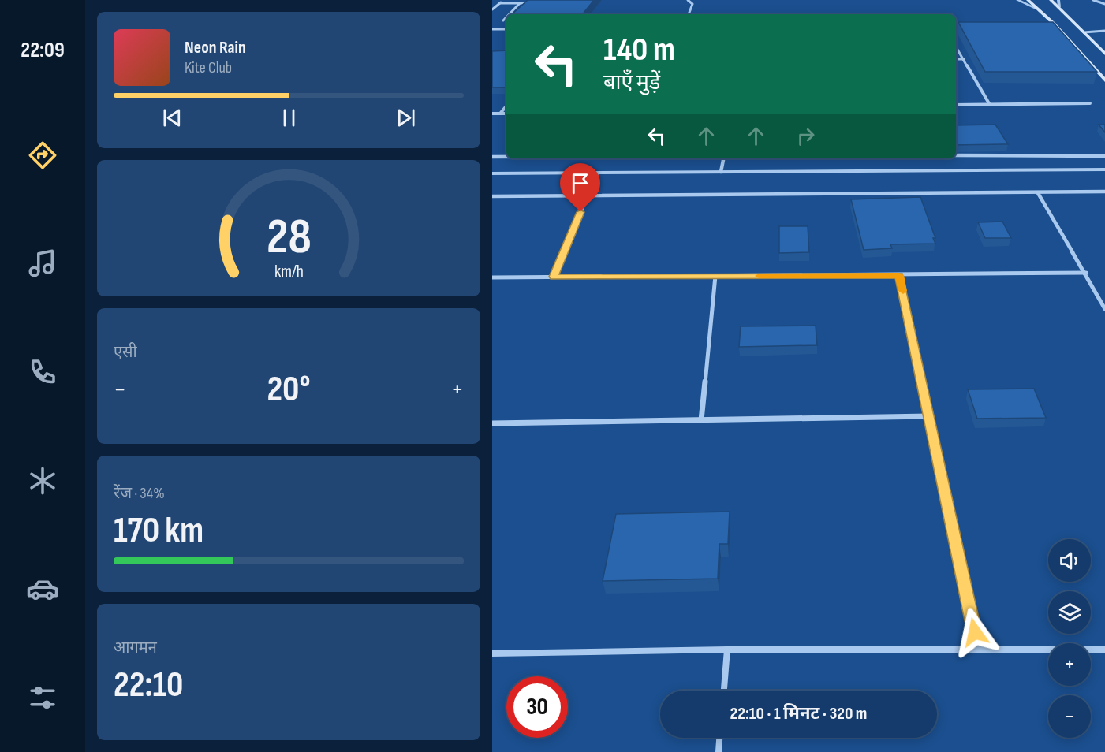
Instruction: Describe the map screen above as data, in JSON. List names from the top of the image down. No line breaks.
{"page":{"tabs":"22:09","turn":["140 m","बाएँ मुड़ें"],"song":["Neon Rain","Kite Club"],"tile":["एसी",["रेंज · 34%","170 km"],["आगमन","22:10"]],"heat":["−","20°","+"],"map_buttons":["+","−"],"limit":"30","trip":"22:10 · 1 मिनट · 320 m","gauge":["28","km/h"]}}
